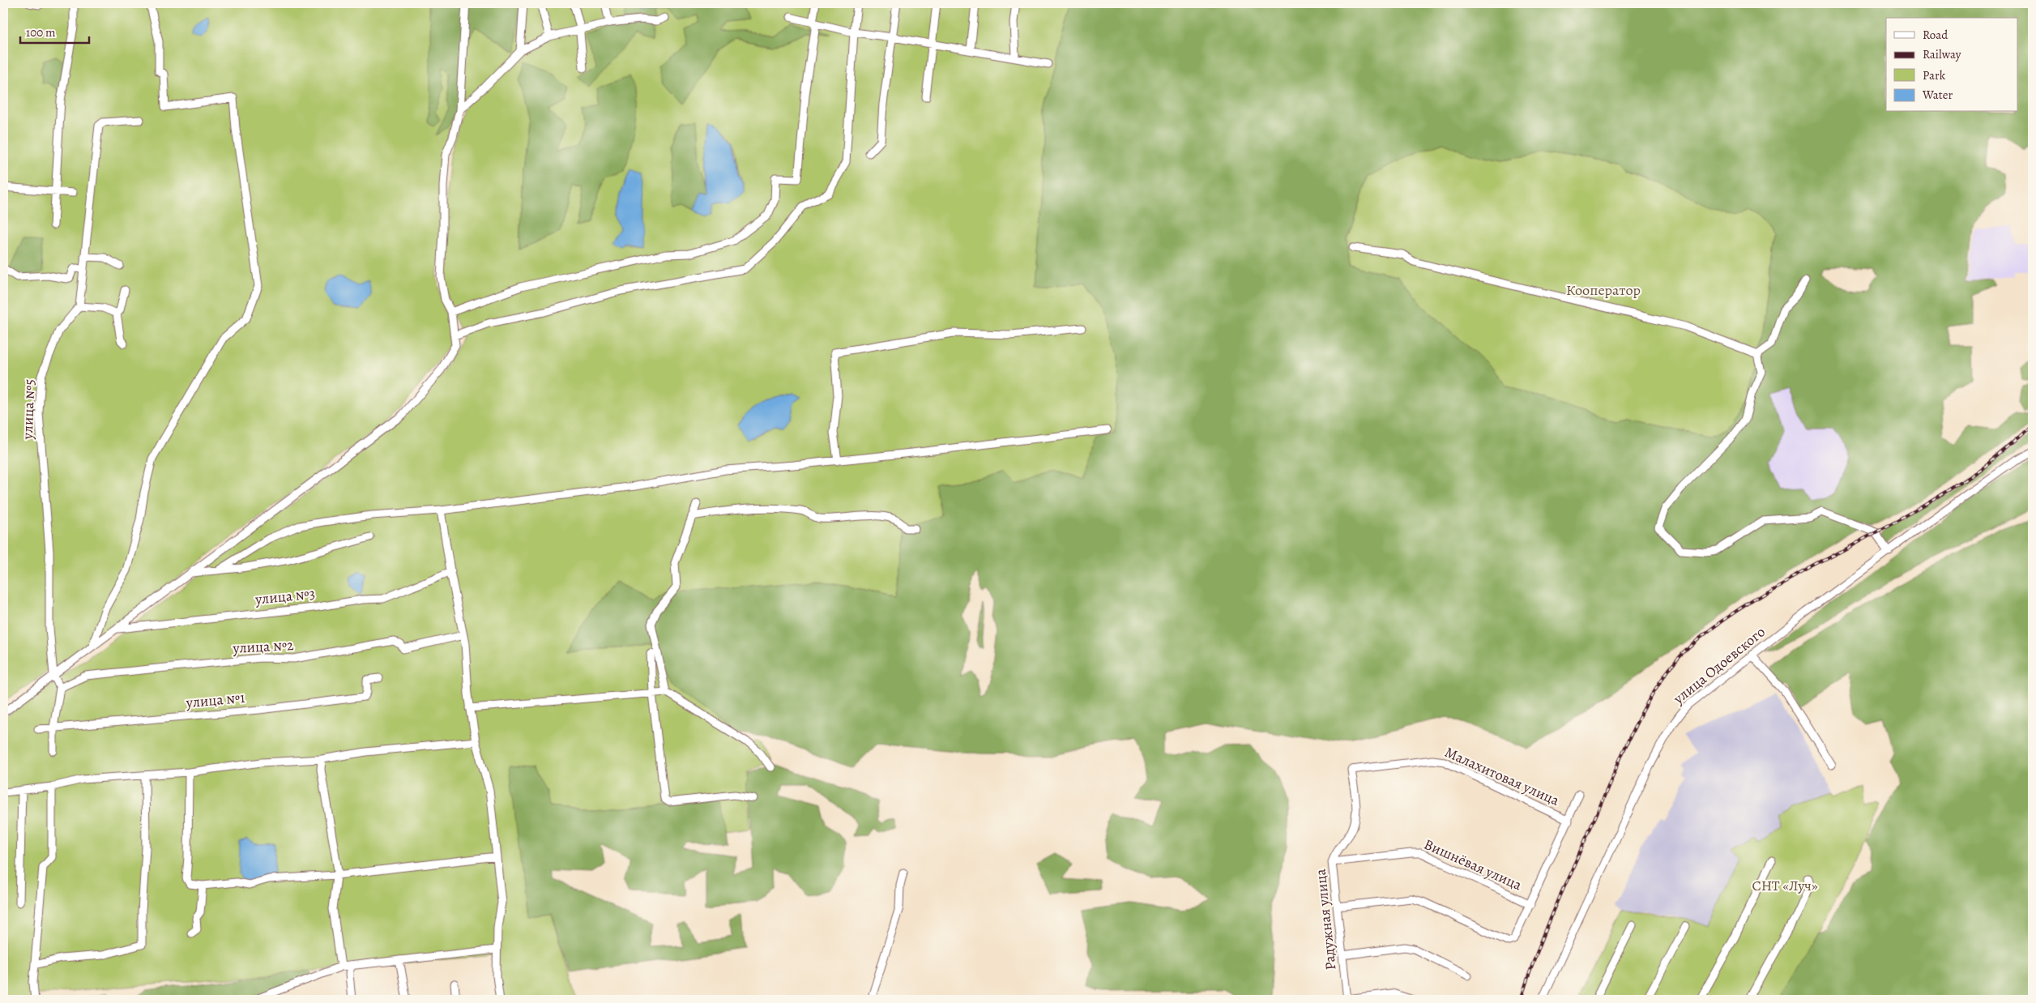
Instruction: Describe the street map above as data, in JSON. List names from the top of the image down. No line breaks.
{"streets":{"street":["улица №5","улица №3","улица №2","улица Одоевского","улица №1","Малахитовая улица","Вишнёвая улица","Радужная улица"]},"crossings":[["Малахитовая улица","Радужная улица"],["Вишнёвая улица","Радужная улица"]],"parks":["Кооператор","СНТ «Луч»"],"legend":["Road","Railway","Park","Water"],"scale_bar":"100 m"}
